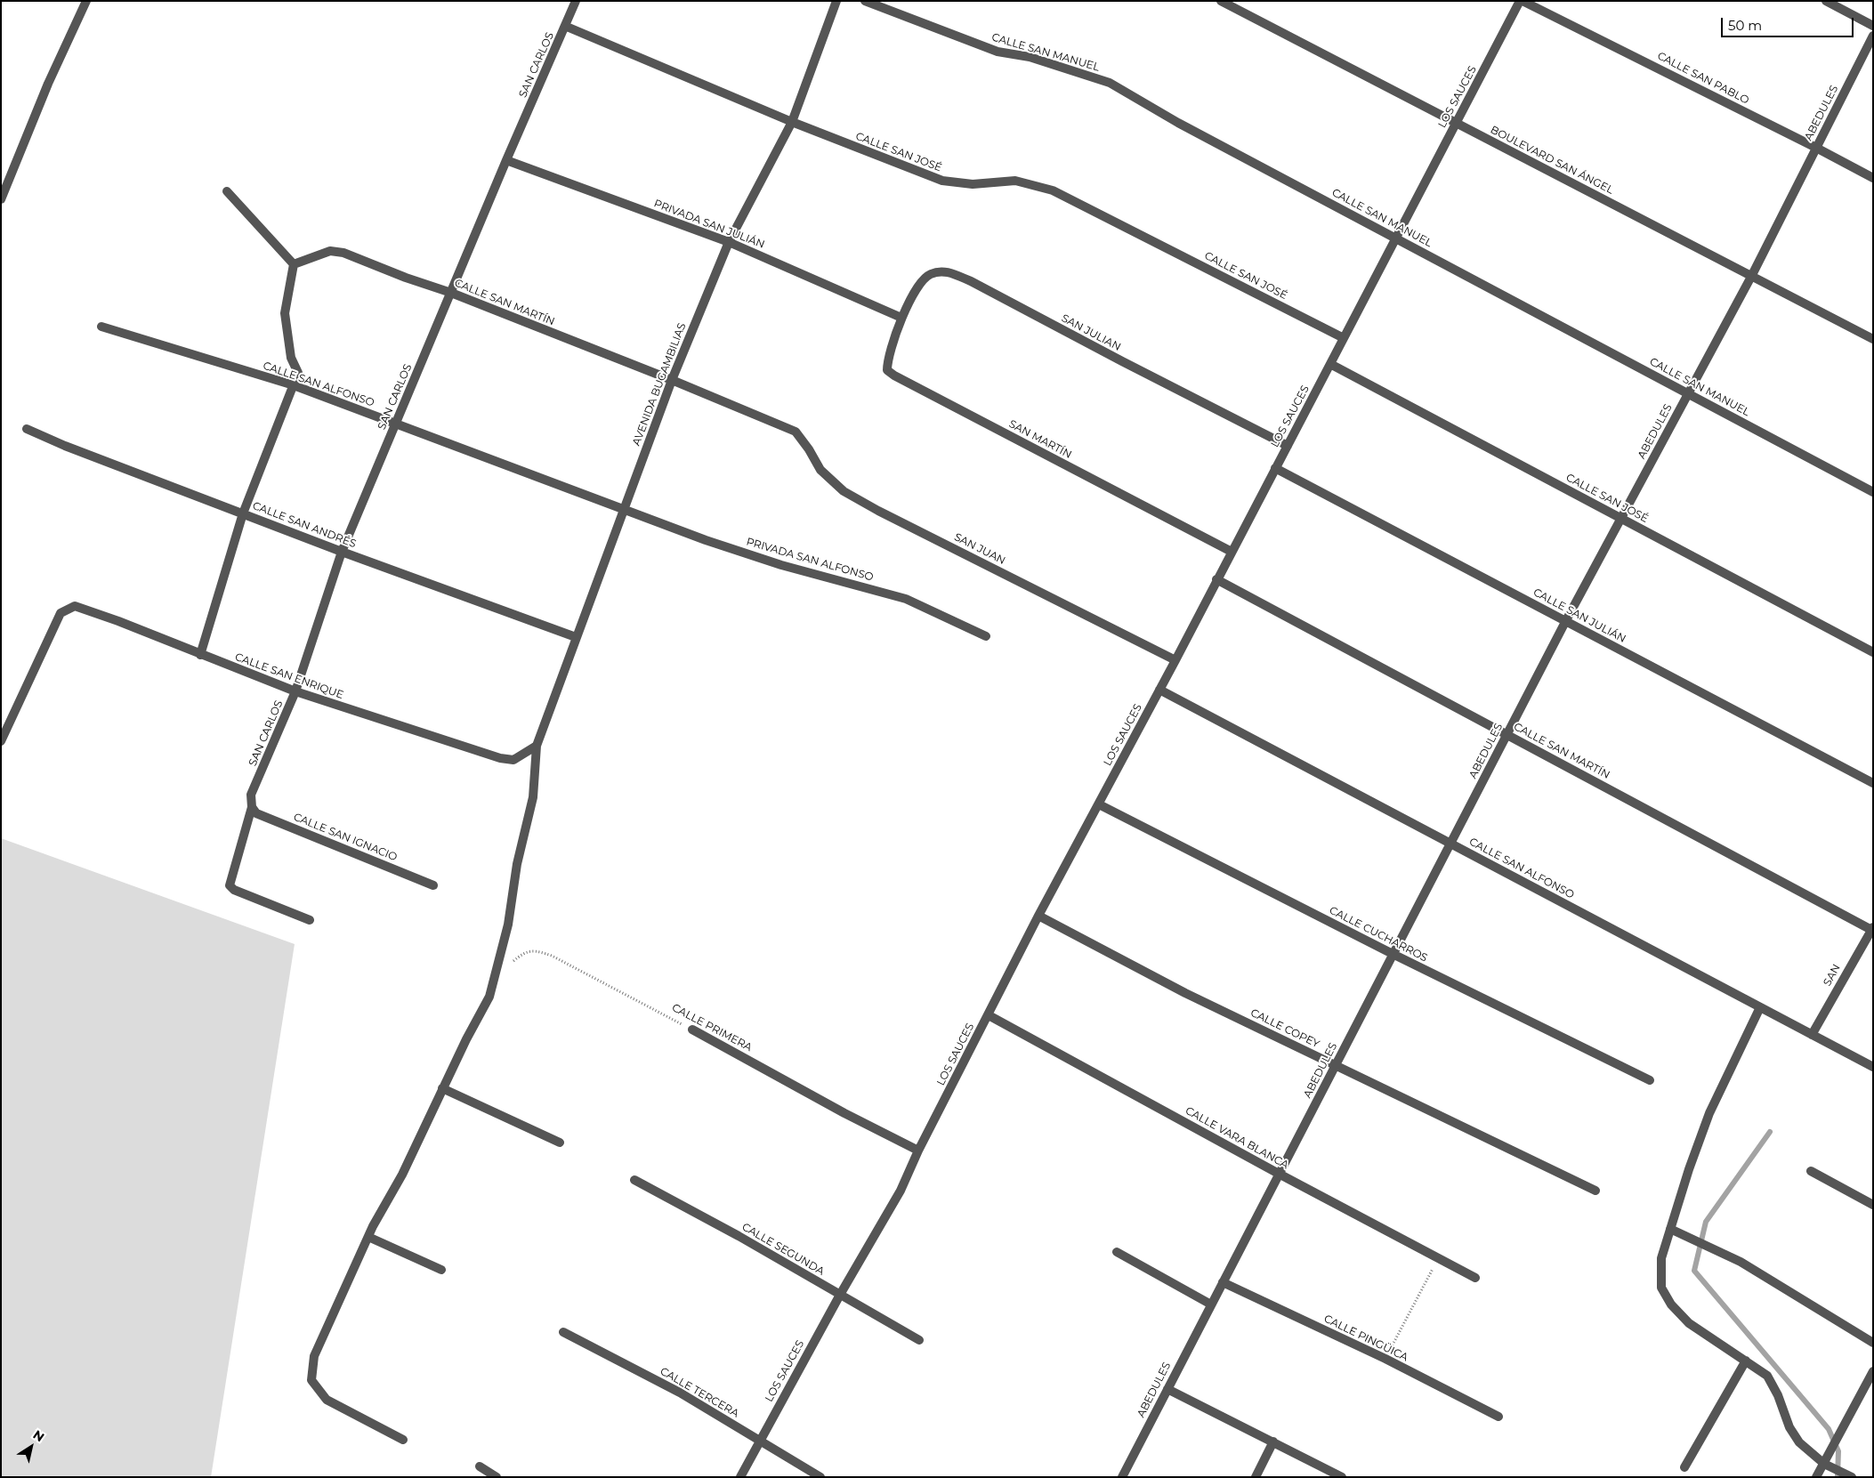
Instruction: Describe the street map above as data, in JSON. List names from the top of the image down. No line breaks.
{"streets":{"street":["CALLE SAN MANUEL","SAN CARLOS","CALLE SAN PABLO","LOS SAUCES","ABEDULES","CALLE SAN JOSÉ","BOULEVARD SAN ÁNGEL","PRIVADA SAN JULIÁN","CALLE SAN MARTÍN","SAN JULIAN","CALLE SAN ALFONSO","AVENIDA BUGAMBILIAS","SAN MARTÍN","CALLE SAN ANDRÉS","SAN JUAN","PRIVADA SAN ALFONSO","CALLE SAN JULIÁN","CALLE SAN ENRIQUE","CALLE SAN IGNACIO","CALLE CUCHARROS","SAN","CALLE PRIMERA","CALLE COPEY","CALLE VARA BLANCA","CALLE SEGUNDA","CALLE PINGÜICA","CALLE TERCERA"]},"crossings":[["CALLE SAN MANUEL","LOS SAUCES"],["CALLE SAN MANUEL","ABEDULES"],["SAN CARLOS","CALLE SAN JOSÉ"],["SAN CARLOS","PRIVADA SAN JULIÁN"],["SAN CARLOS","CALLE SAN MARTÍN"],["SAN CARLOS","CALLE SAN ALFONSO"],["SAN CARLOS","CALLE SAN ANDRÉS"],["SAN CARLOS","CALLE SAN ENRIQUE"],["SAN CARLOS","CALLE SAN IGNACIO"],["CALLE SAN PABLO","LOS SAUCES"],["CALLE SAN PABLO","ABEDULES"],["LOS SAUCES","CALLE SAN JOSÉ"],["LOS SAUCES","BOULEVARD SAN ÁNGEL"],["LOS SAUCES","CALLE SAN MARTÍN"],["LOS SAUCES","SAN JULIAN"],["LOS SAUCES","CALLE SAN ALFONSO"],["LOS SAUCES","SAN MARTÍN"],["LOS SAUCES","SAN JUAN"],["LOS SAUCES","CALLE SAN JULIÁN"],["LOS SAUCES","CALLE CUCHARROS"],["LOS SAUCES","CALLE PRIMERA"],["LOS SAUCES","CALLE COPEY"],["LOS SAUCES","CALLE VARA BLANCA"],["LOS SAUCES","CALLE SEGUNDA"],["LOS SAUCES","CALLE TERCERA"],["ABEDULES","CALLE SAN JOSÉ"],["ABEDULES","BOULEVARD SAN ÁNGEL"],["ABEDULES","CALLE SAN MARTÍN"],["ABEDULES","CALLE SAN ALFONSO"],["ABEDULES","CALLE SAN JULIÁN"],["ABEDULES","CALLE CUCHARROS"],["ABEDULES","CALLE COPEY"],["ABEDULES","CALLE VARA BLANCA"],["ABEDULES","CALLE PINGÜICA"],["CALLE SAN JOSÉ","AVENIDA BUGAMBILIAS"],["PRIVADA SAN JULIÁN","SAN JULIAN"],["PRIVADA SAN JULIÁN","AVENIDA BUGAMBILIAS"],["PRIVADA SAN JULIÁN","SAN MARTÍN"],["CALLE SAN MARTÍN","AVENIDA BUGAMBILIAS"],["CALLE SAN MARTÍN","SAN JUAN"],["CALLE SAN MARTÍN","SAN"],["SAN JULIAN","SAN MARTÍN"],["CALLE SAN ALFONSO","AVENIDA BUGAMBILIAS"],["CALLE SAN ALFONSO","PRIVADA SAN ALFONSO"],["CALLE SAN ALFONSO","SAN"],["AVENIDA BUGAMBILIAS","CALLE SAN ANDRÉS"],["AVENIDA BUGAMBILIAS","PRIVADA SAN ALFONSO"],["AVENIDA BUGAMBILIAS","CALLE SAN ENRIQUE"],["AVENIDA BUGAMBILIAS","CALLE PRIMERA"]],"scale_bar":"50 m","north":"top right"}
